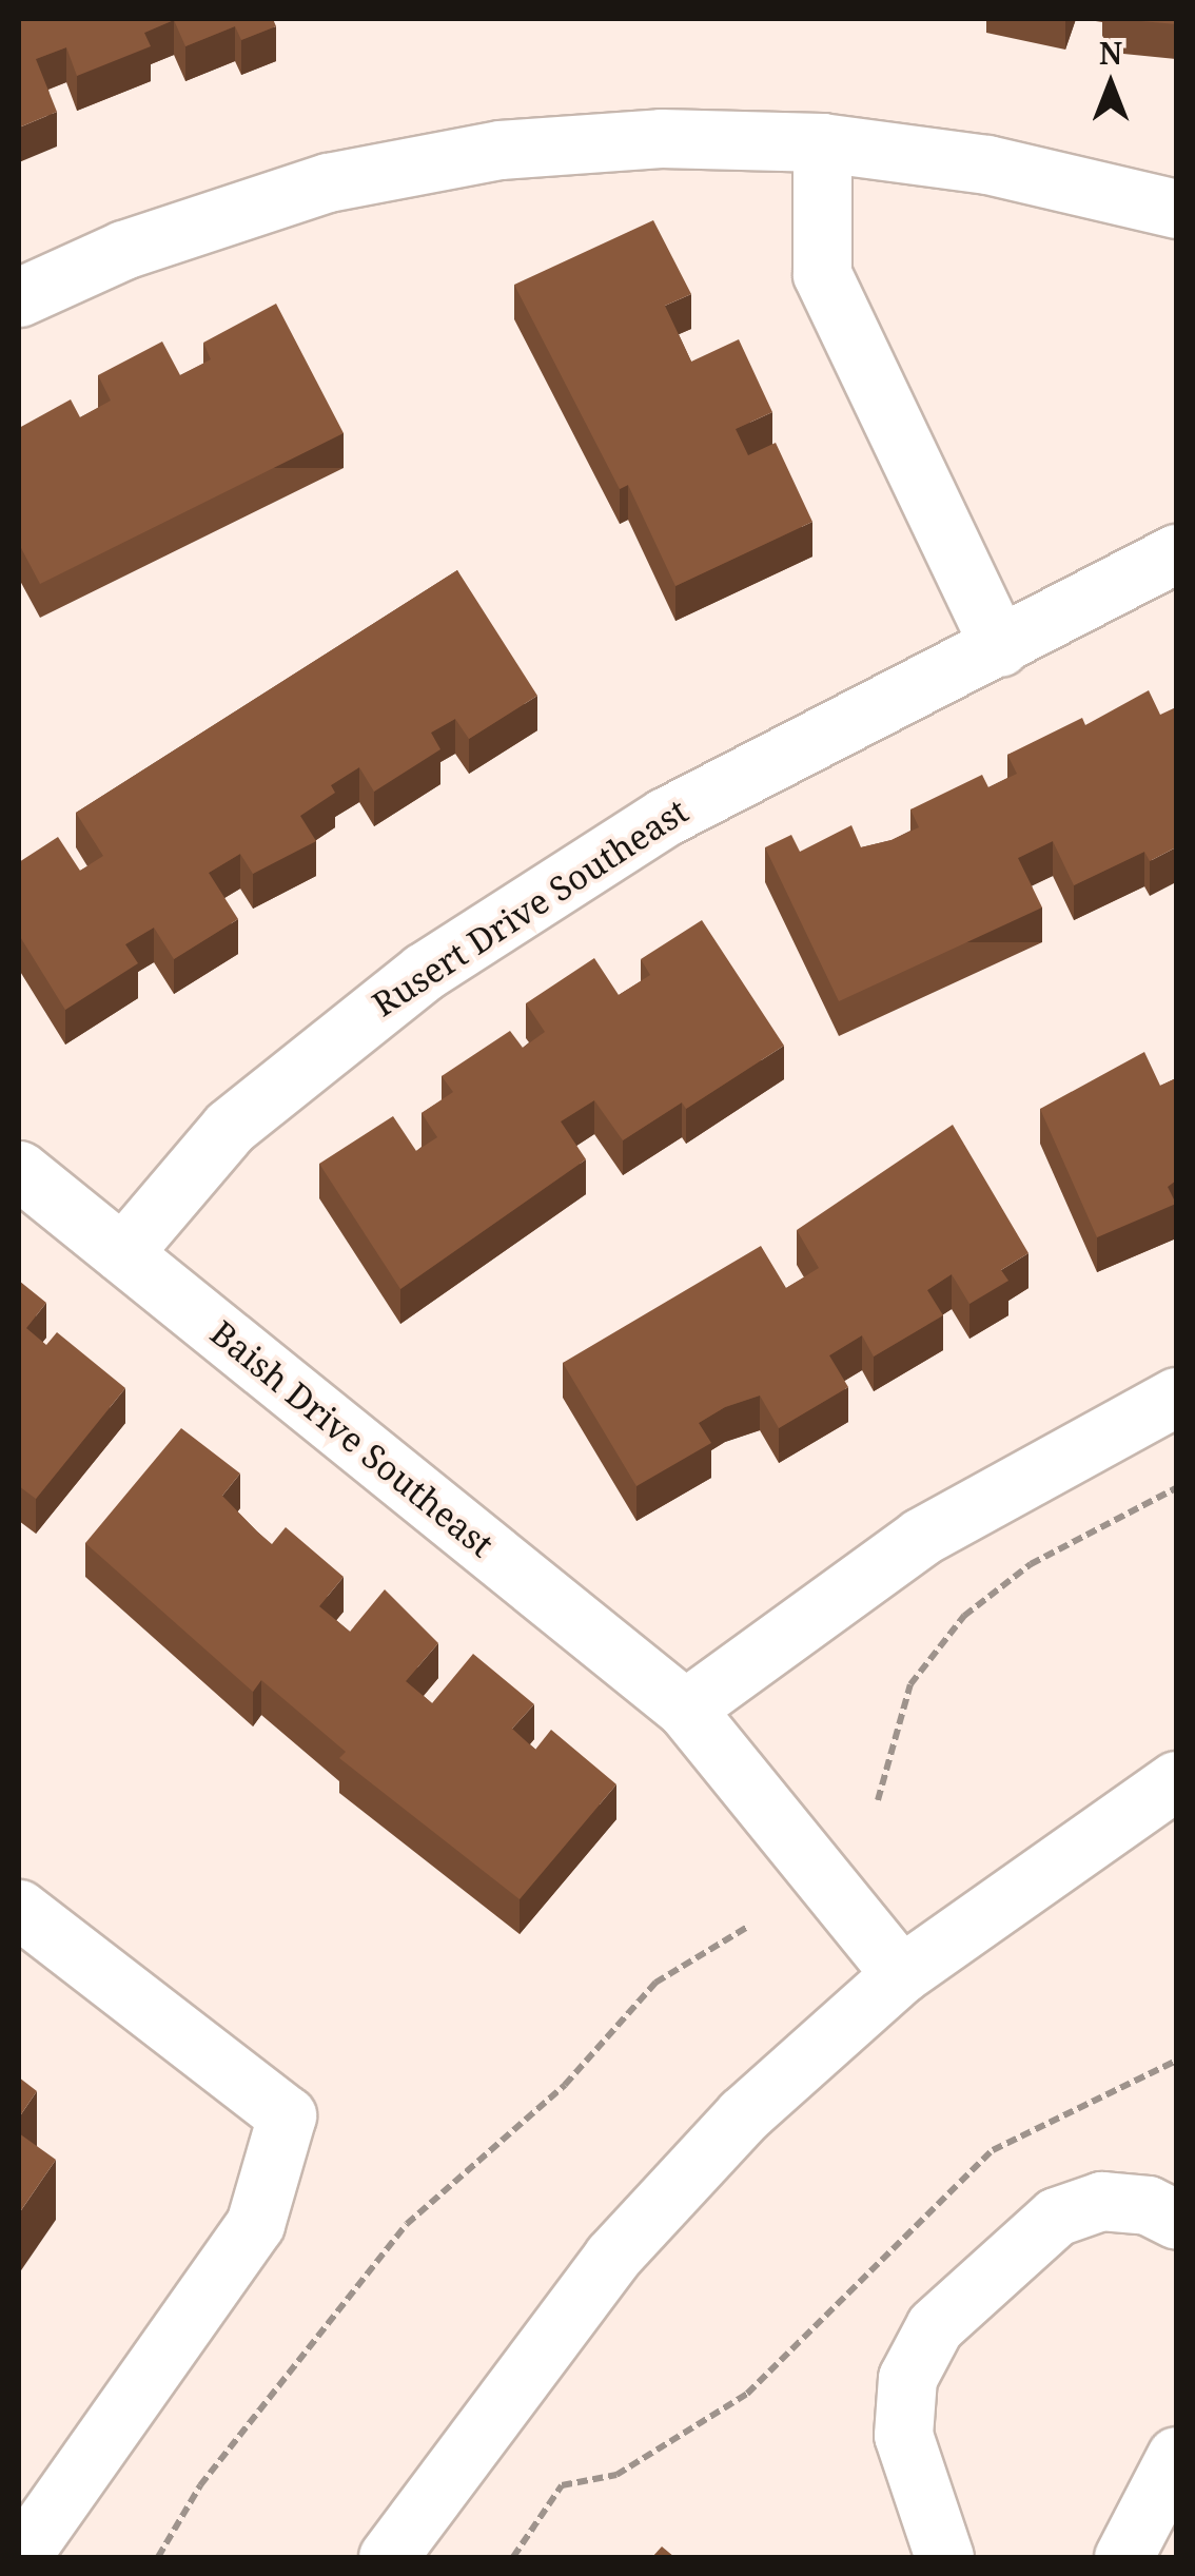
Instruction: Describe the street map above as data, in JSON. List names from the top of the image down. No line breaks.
{"streets":{"street":["Rusert Drive Southeast","Baish Drive Southeast"]},"crossings":[["Rusert Drive Southeast","Baish Drive Southeast"]],"north":"top"}
